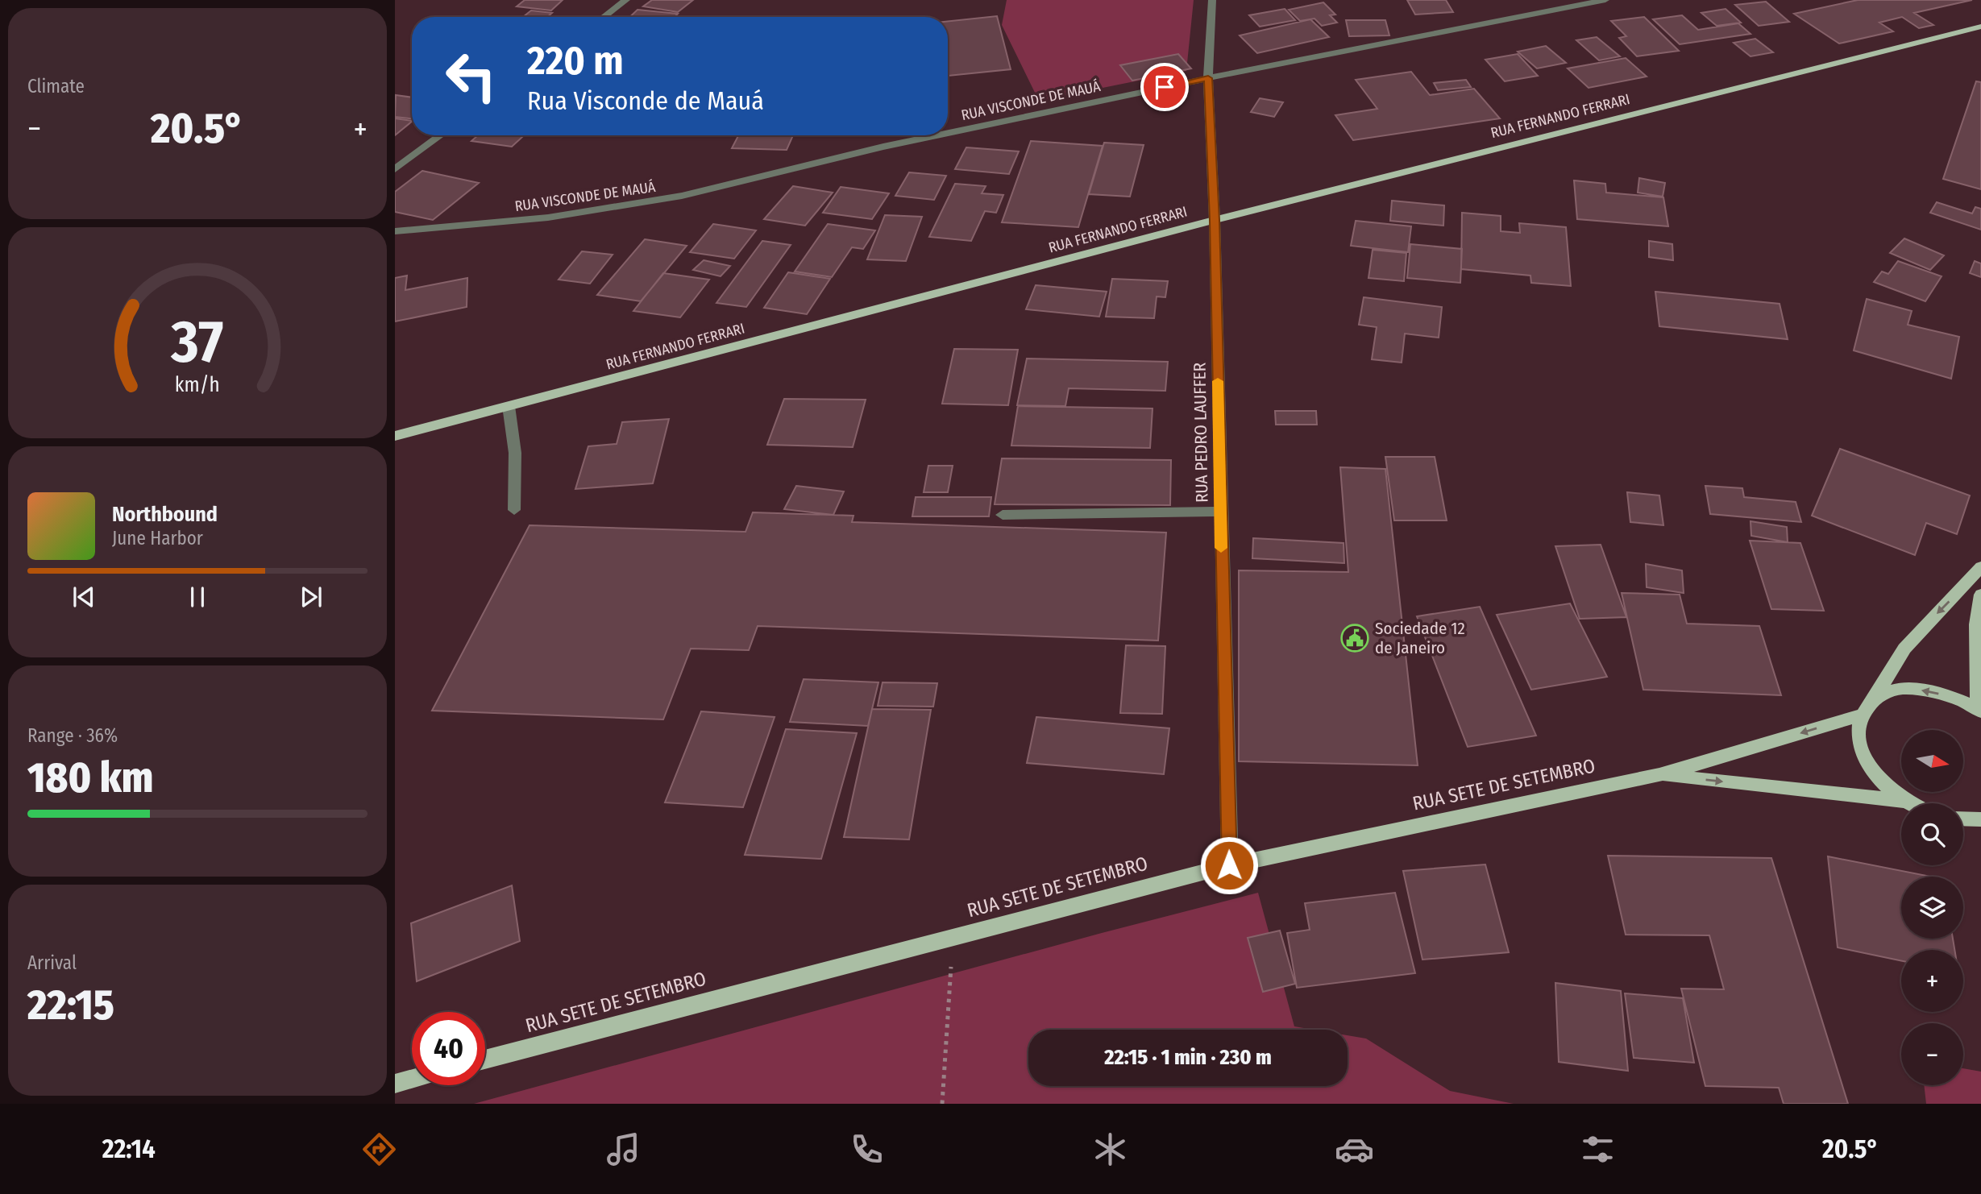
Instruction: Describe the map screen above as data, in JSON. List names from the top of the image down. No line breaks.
{"streets":{"main road":["RUA FERNANDO FERRARI","RUA SETE DE SETEMBRO"],"street":["RUA VISCONDE DE MAUÁ","RUA PEDRO LAUFFER"]},"crossings":[["RUA VISCONDE DE MAUÁ","RUA PEDRO LAUFFER"],["RUA FERNANDO FERRARI","RUA PEDRO LAUFFER"],["RUA PEDRO LAUFFER","RUA SETE DE SETEMBRO"]],"places":{"public building":["Sociedade 12 de Janeiro"]},"north":"right","page":{"tile":["Climate",["Range · 36%","180 km"],["Arrival","22:15"]],"turn":["220 m","Rua Visconde de Mauá"],"heat":["−","20.5°","+"],"song":["Northbound","June Harbor"],"map_buttons":["+","−"],"limit":"40","trip":"22:15 · 1 min · 230 m","tabs":["22:14","20.5°"],"gauge":["37","km/h"]}}
